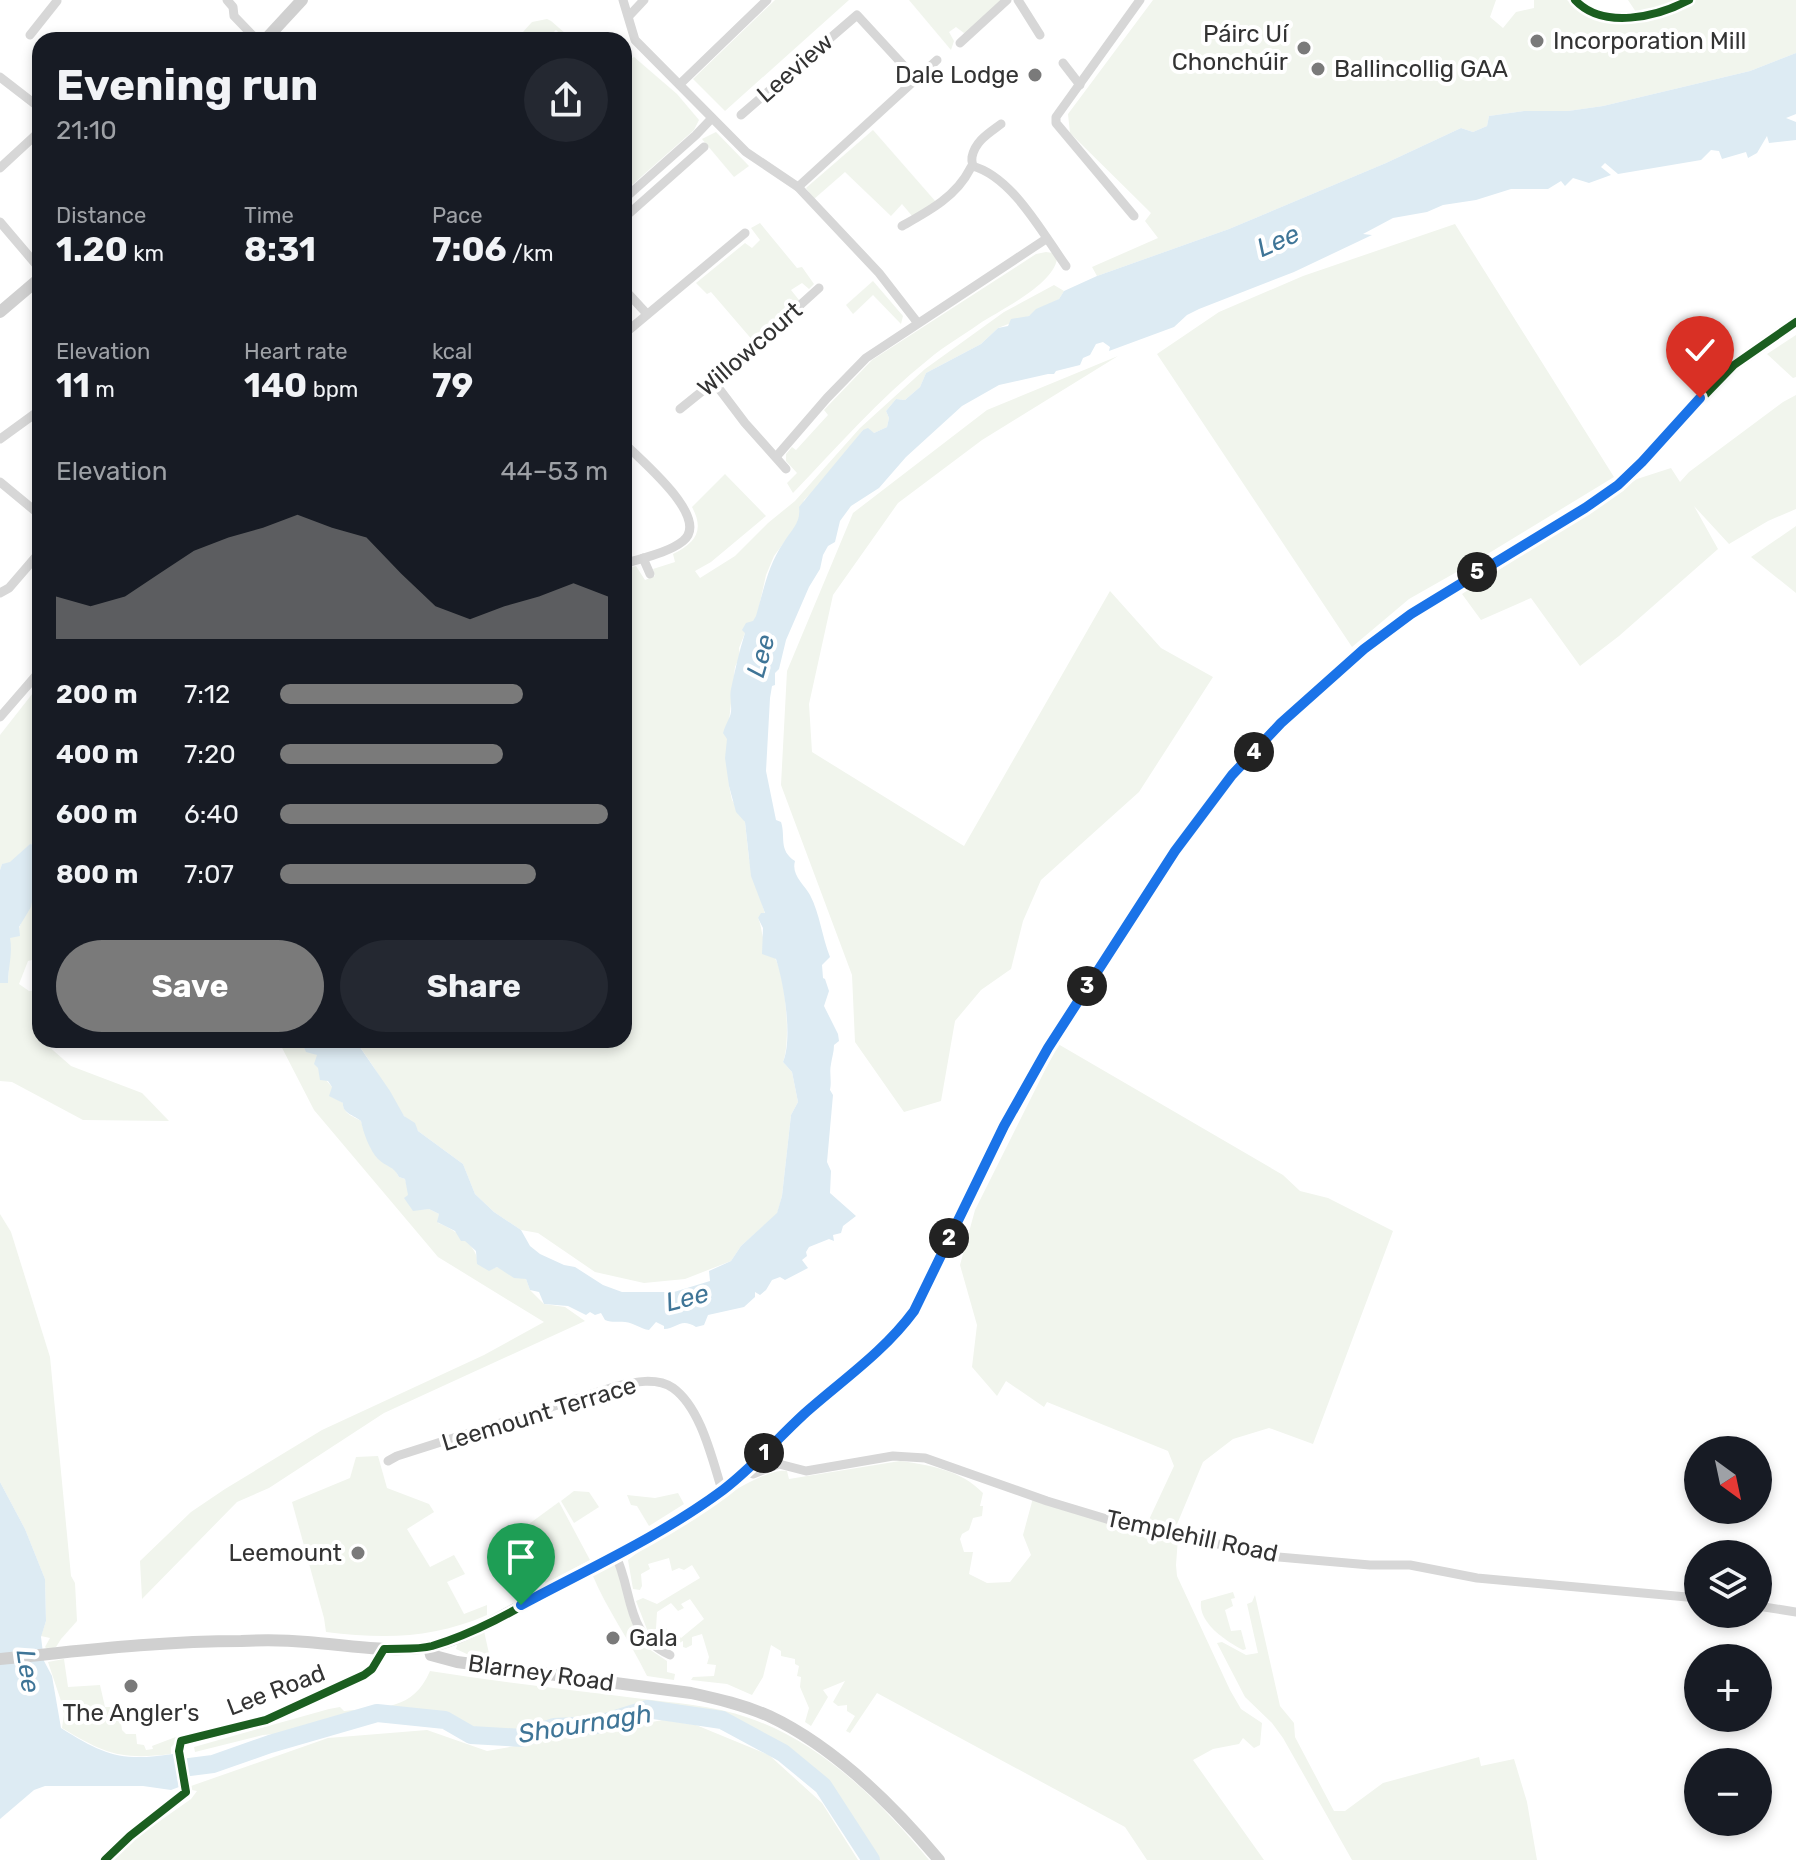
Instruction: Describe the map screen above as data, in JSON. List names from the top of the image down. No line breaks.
{"streets":{"main road":["Blarney Road"],"street":["Leeview","Willowcourt","Leemount Terrace","Templehill Road","Lee Road"]},"water":["Lee","Shournagh"],"places":["Incorporation Mill","Páirc Uí Chonchúir","Ballincollig GAA","Dale Lodge","Leemount","Gala","The Angler's"],"north":"bottom right","page":{"heading":["Evening run","21:10"],"stats":[["Distance","1.20 km"],["Time","8:31"],["Pace","7:06 /km"],["Elevation","11 m"],["Heart rate","140 bpm"],["kcal","79"]],"chart":["Elevation","44–53 m"],"pins":["5","4","3","2","1"],"list":[{"name":"200 m","note":"7:12"},{"name":"400 m","note":"7:20"},{"name":"600 m","note":"6:40"},{"name":"800 m","note":"7:07"}],"buttons":["Save","Share"],"map_buttons":["+","−"]}}
